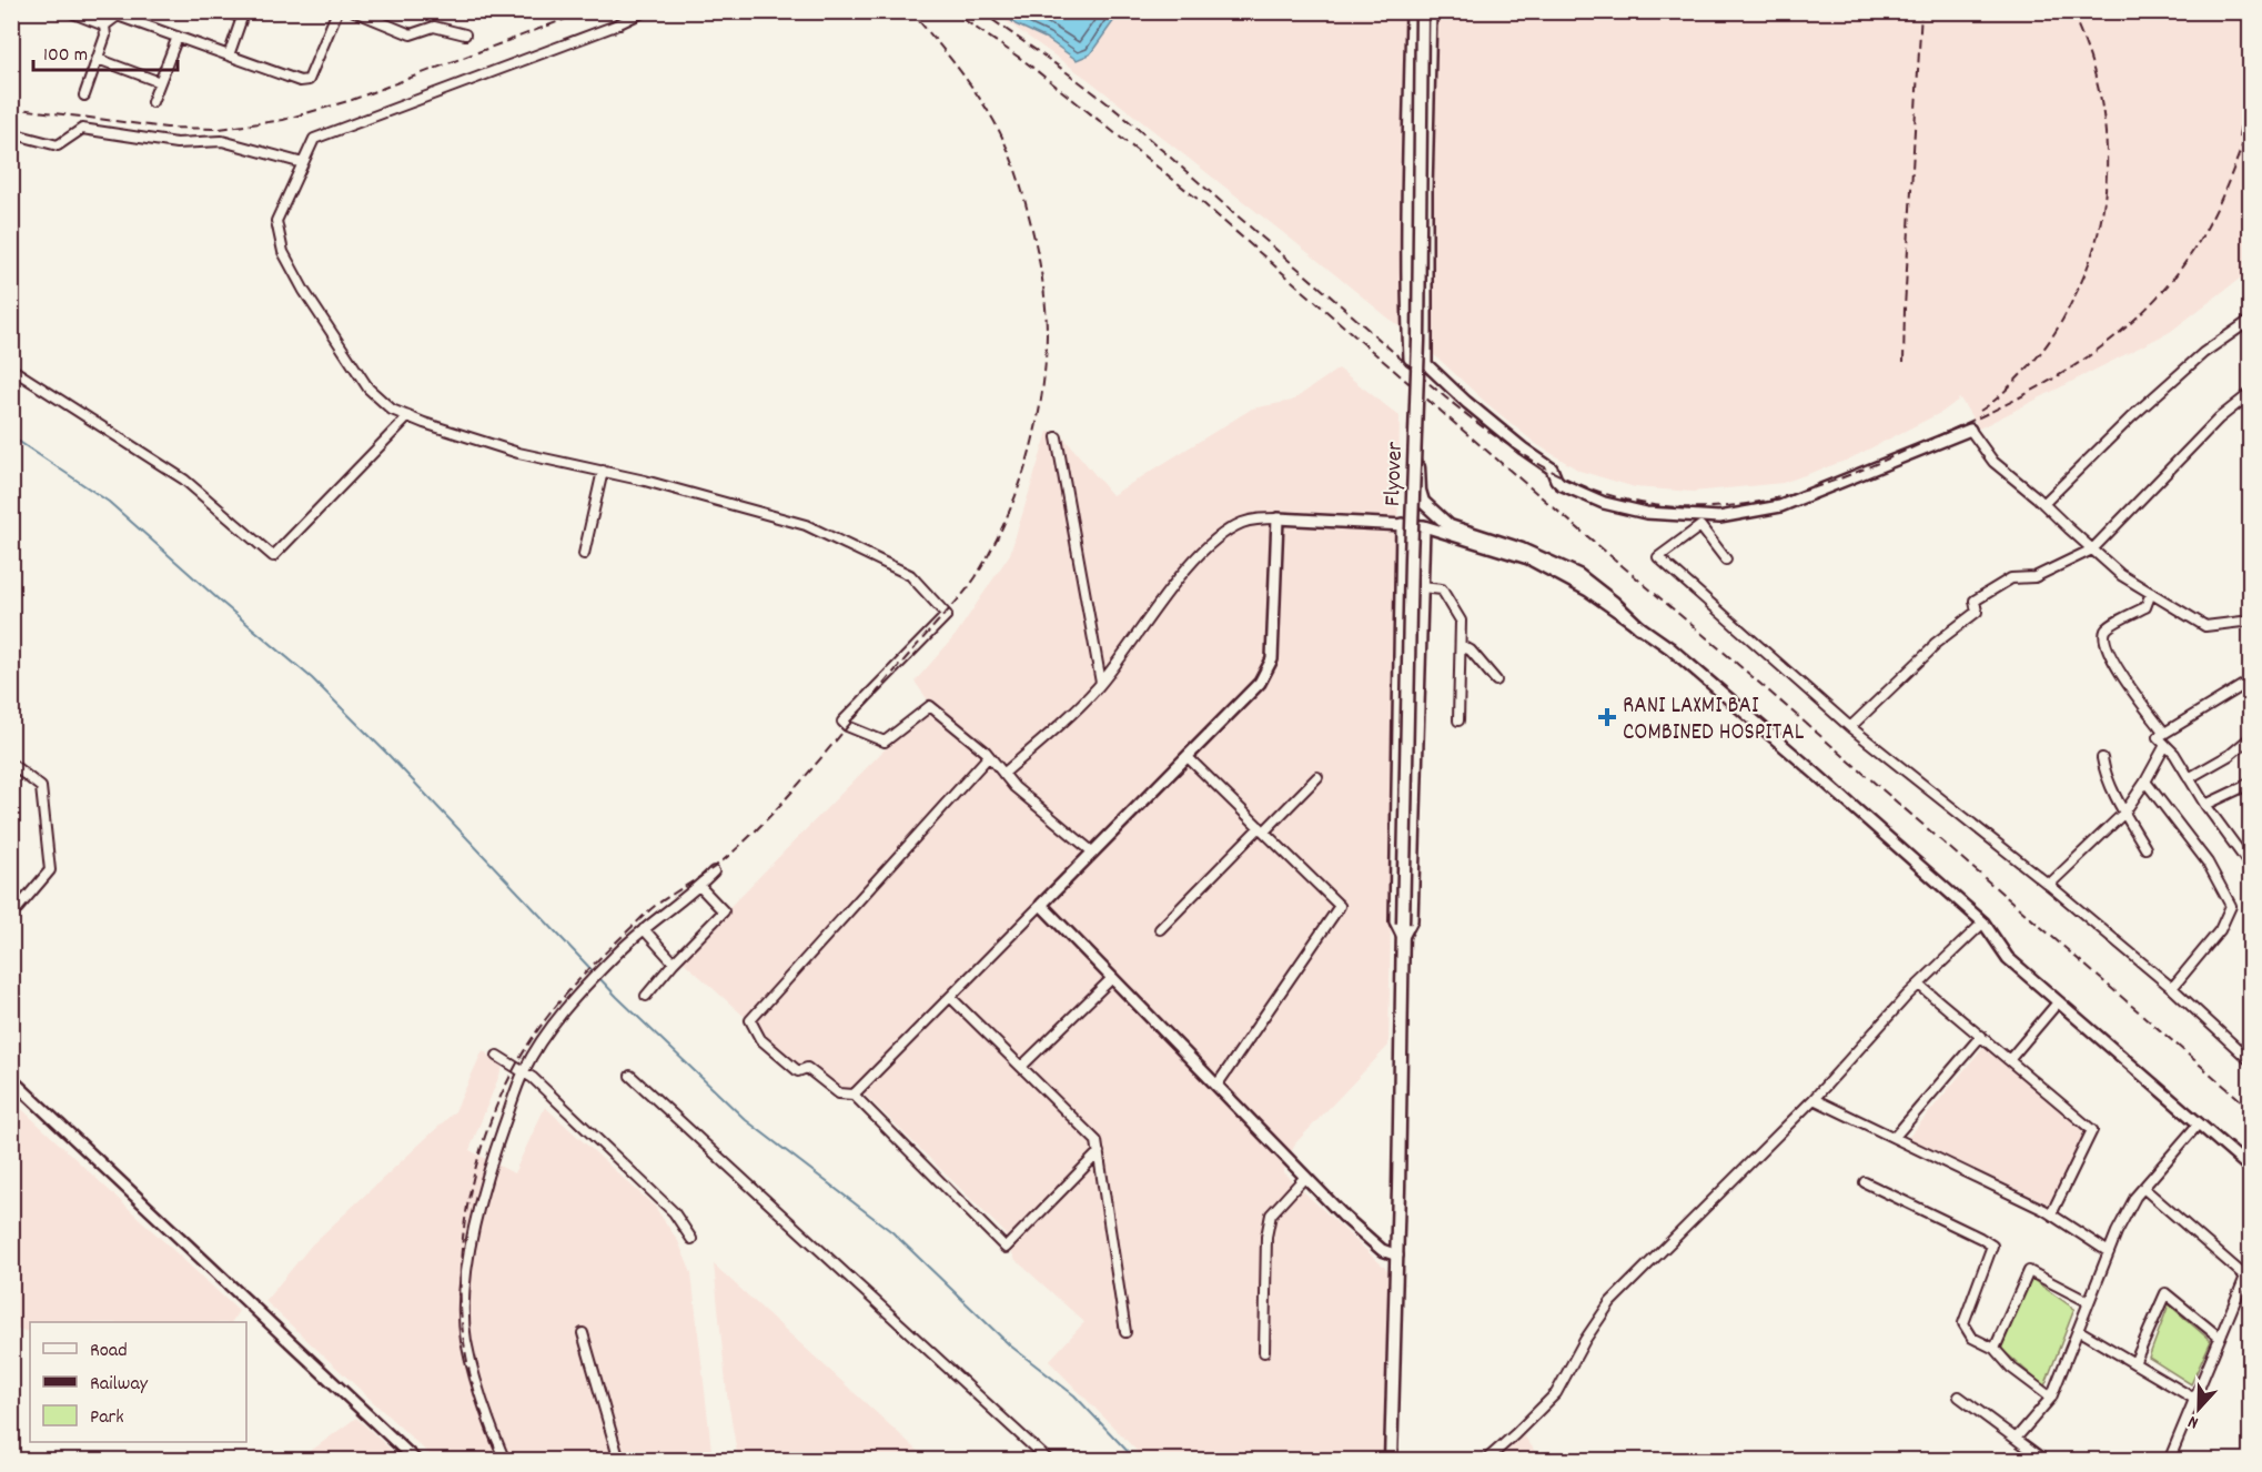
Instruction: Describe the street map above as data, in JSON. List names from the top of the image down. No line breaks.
{"streets":{"main road":["Flyover"]},"places":{"health":["RANI LAXMI BAI COMBINED HOSPITAL"]},"legend":["Road","Railway","Park"],"scale_bar":"100 m","north":"bottom"}
